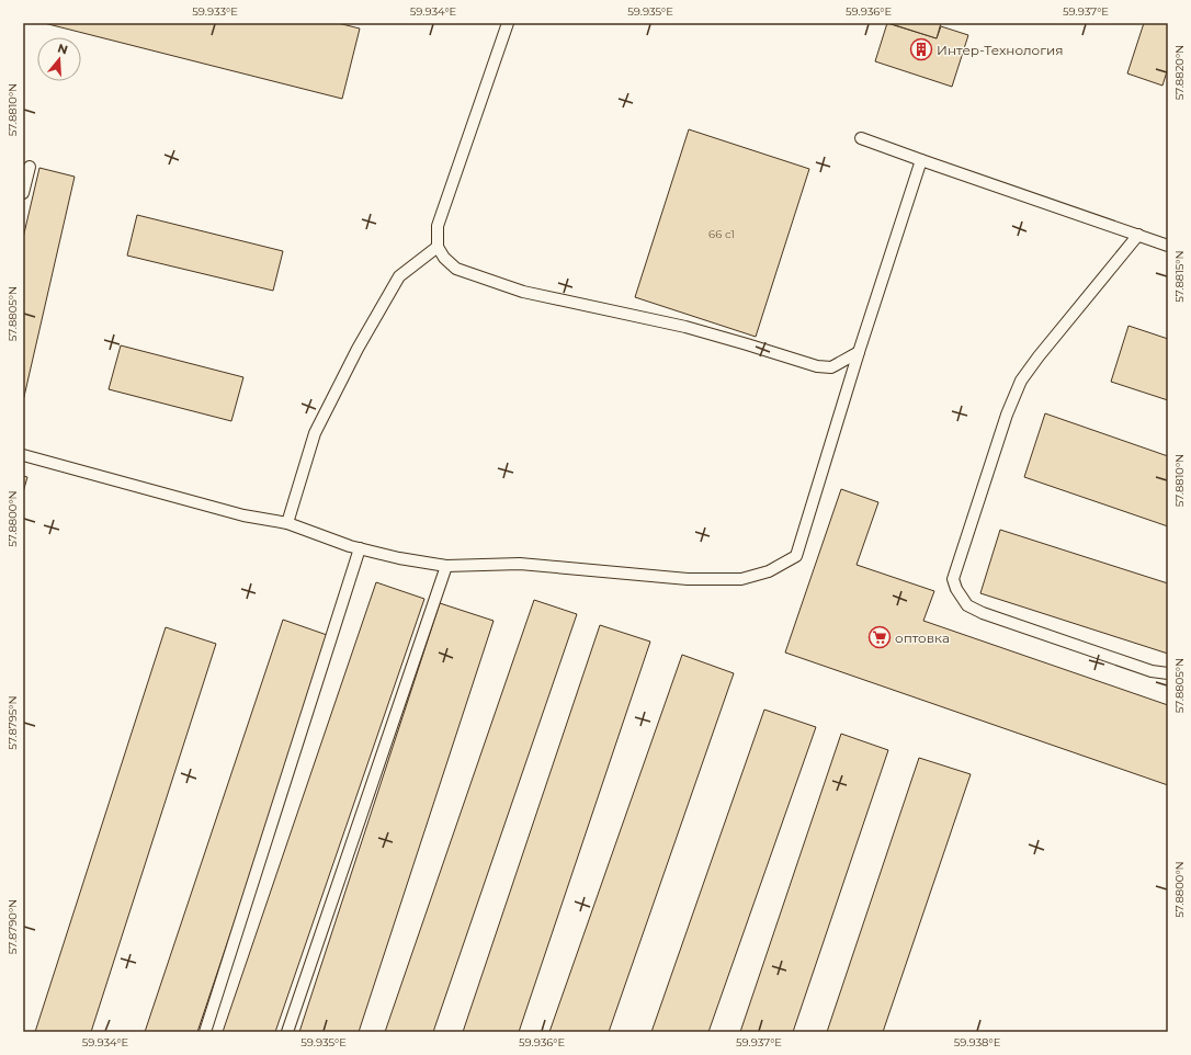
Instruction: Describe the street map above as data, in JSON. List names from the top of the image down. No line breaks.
{"places":{"building":["Интер-Технология"],"supermarket":["оптовка"]},"house_numbers":["66 с1"],"north":"top","coordinates":["59.933°E","59.934°E","59.935°E","59.936°E","59.937°E","57.8820°N","57.8810°N","57.8815°N","57.8805°N","57.8800°N","57.8795°N","57.8790°N","59.938°E"]}
